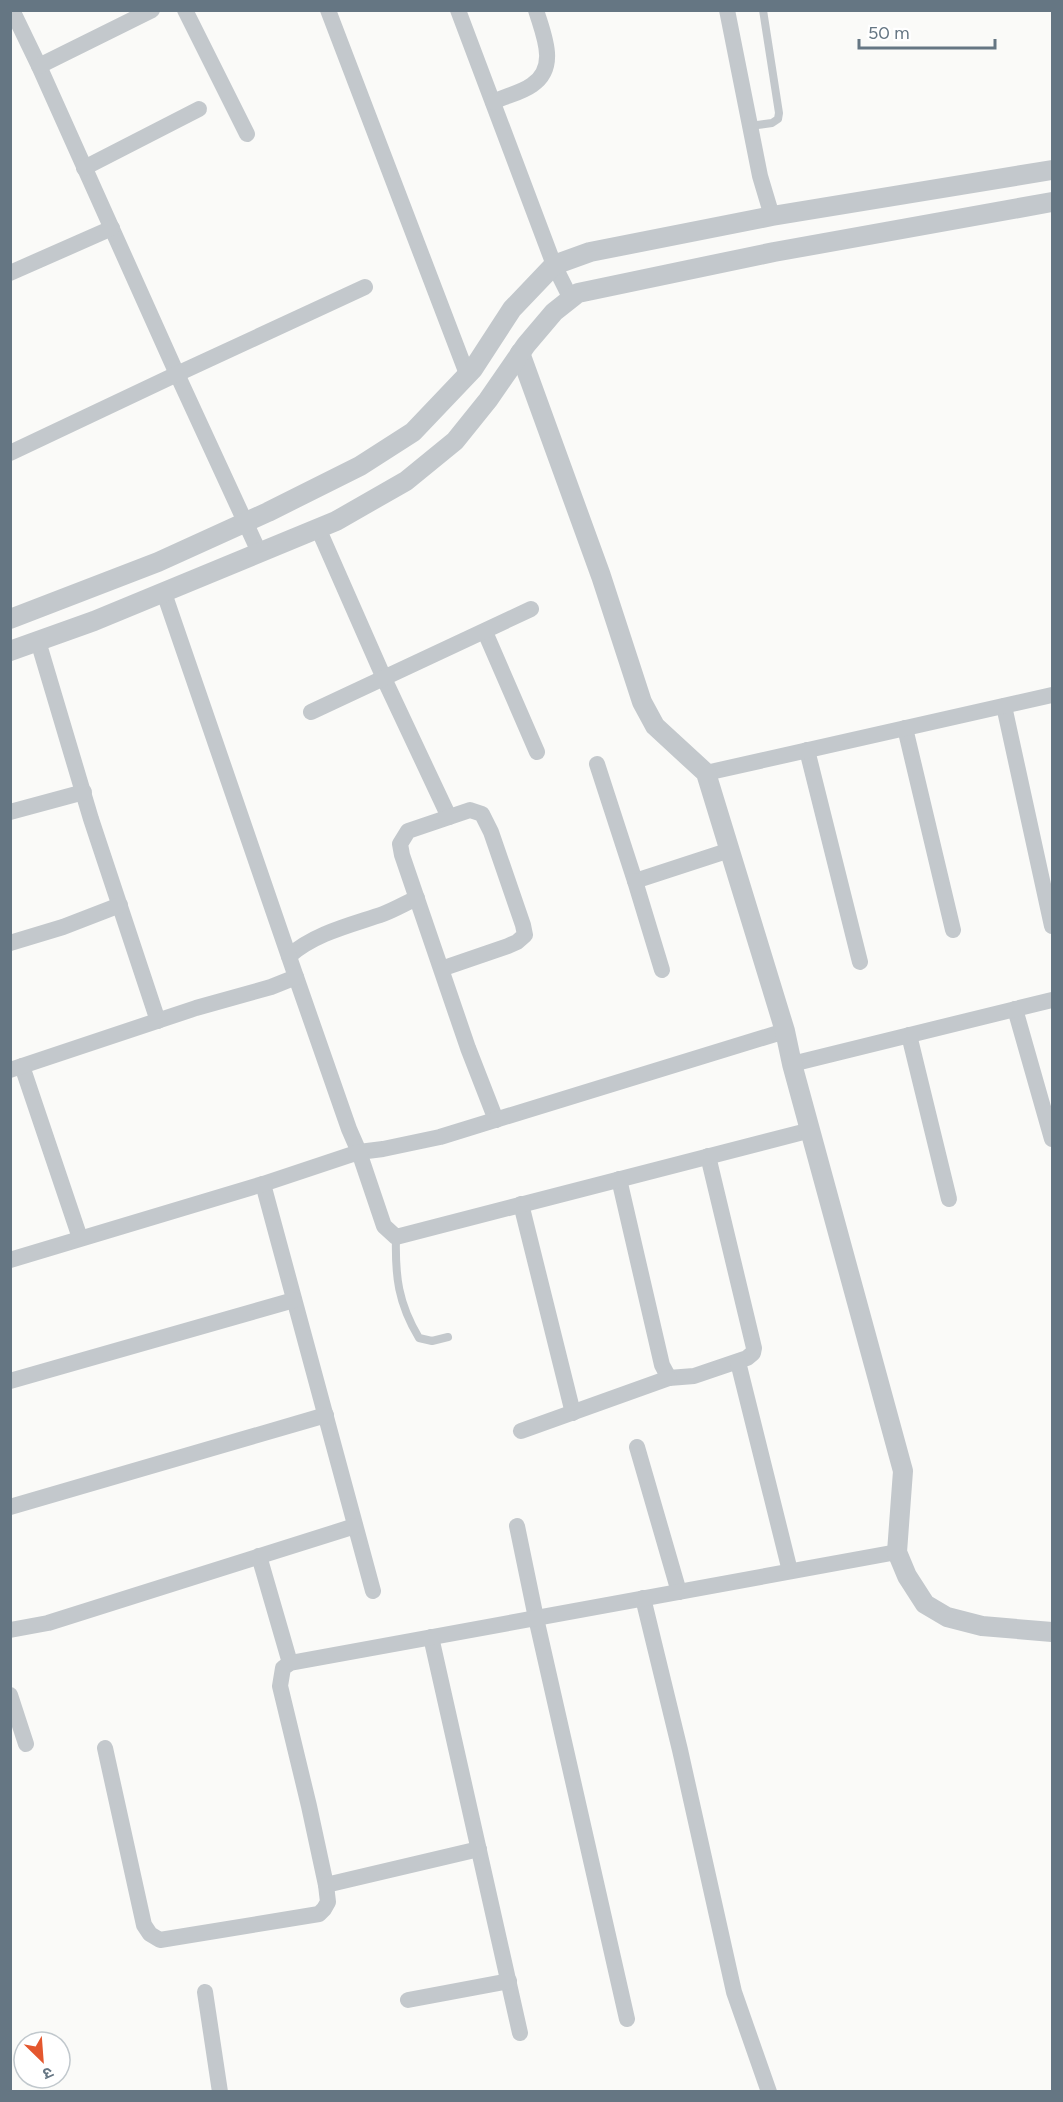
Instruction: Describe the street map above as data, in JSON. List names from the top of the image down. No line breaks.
{"scale_bar":"50 m","north":"bottom right"}
